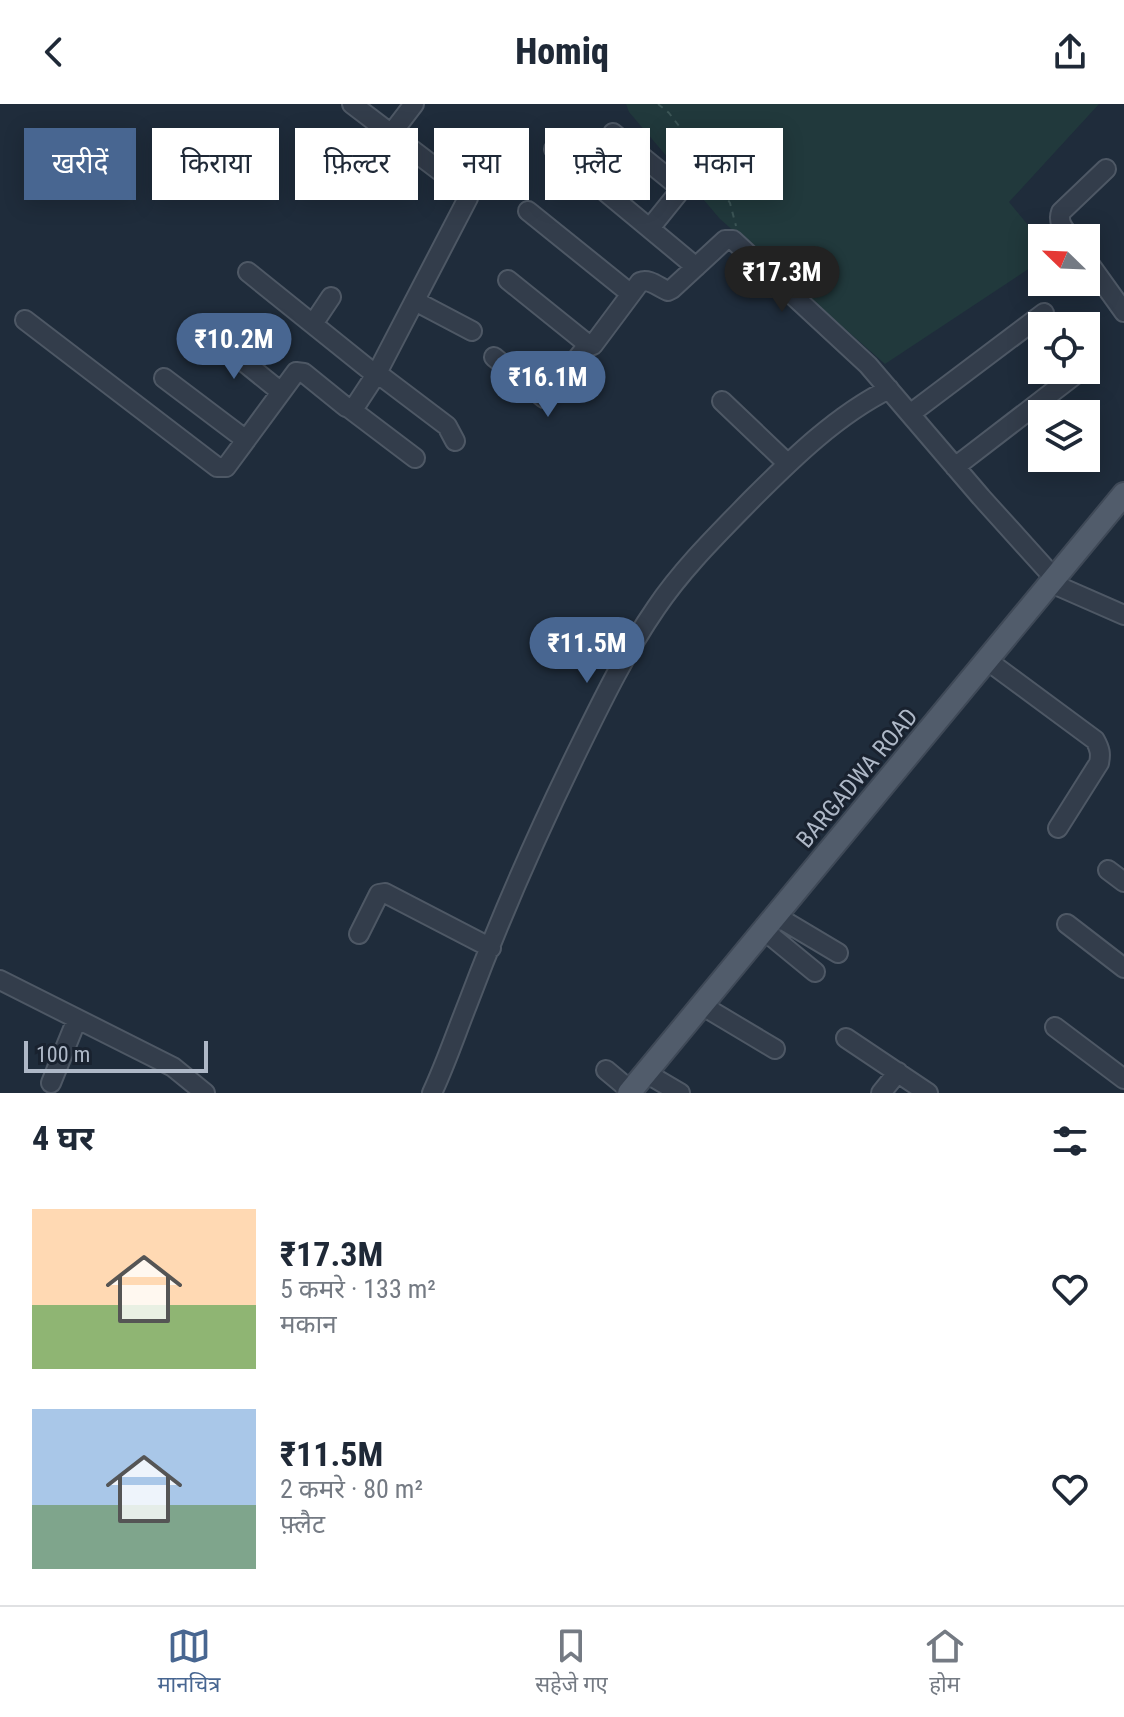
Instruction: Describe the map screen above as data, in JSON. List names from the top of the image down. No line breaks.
{"streets":{"main road":["BARGADWA ROAD"]},"scale_bar":"100 m","north":"top left","page":{"header":"Homiq","chip":["खरीदें","किराया","फ़िल्टर","नया","फ़्लैट","मकान"],"price":["₹17.3M","₹10.2M","₹16.1M","₹11.5M"],"scale":"100 m","heading":"4 घर","list":[{"name":"₹17.3M","note":"5 कमरे · 133 m² · मकान"},{"name":"₹11.5M","note":"2 कमरे · 80 m² · फ़्लैट"}],"tabs":["मानचित्र","सहेजे गए","होम"]}}
